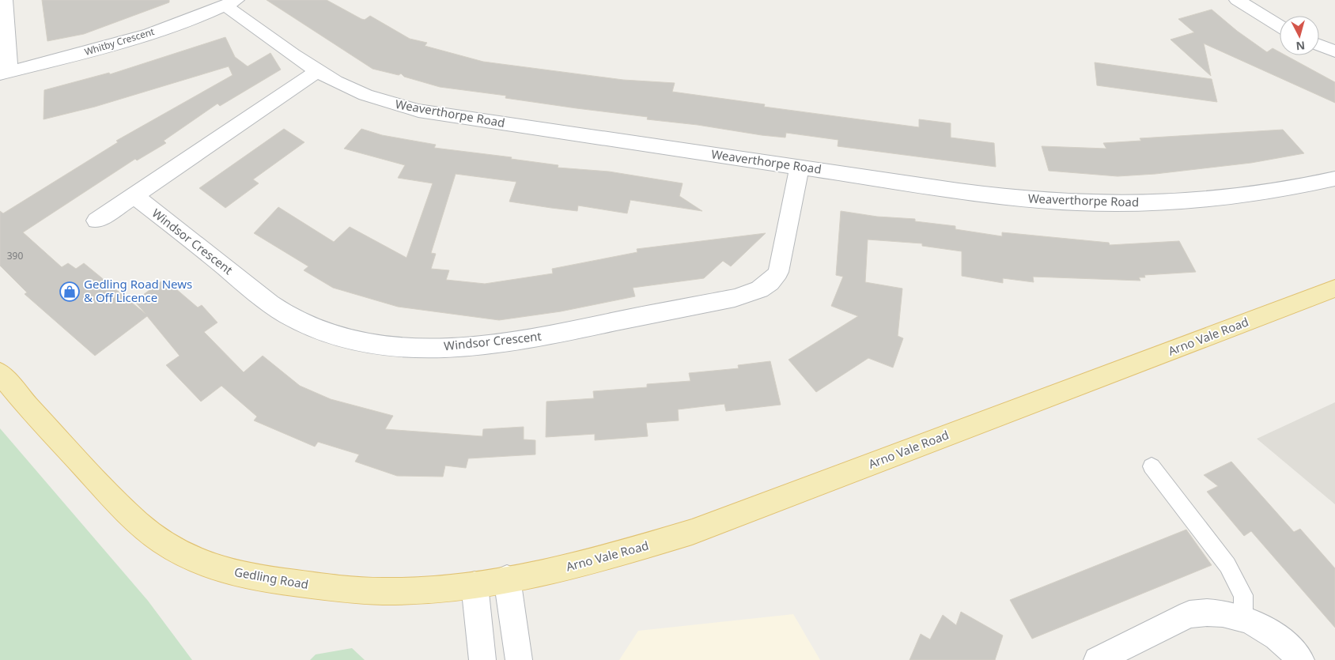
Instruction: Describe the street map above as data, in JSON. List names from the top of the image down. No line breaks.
{"streets":{"main road":["Arno Vale Road","Gedling Road"],"street":["Whitby Crescent","Weaverthorpe Road","Windsor Crescent"]},"crossings":[["Whitby Crescent","Weaverthorpe Road"],["Weaverthorpe Road","Windsor Crescent"],["Arno Vale Road","Gedling Road"]],"places":{"shop":["Gedling Road News & Off Licence"]},"house_numbers":["390"],"north":"bottom"}
